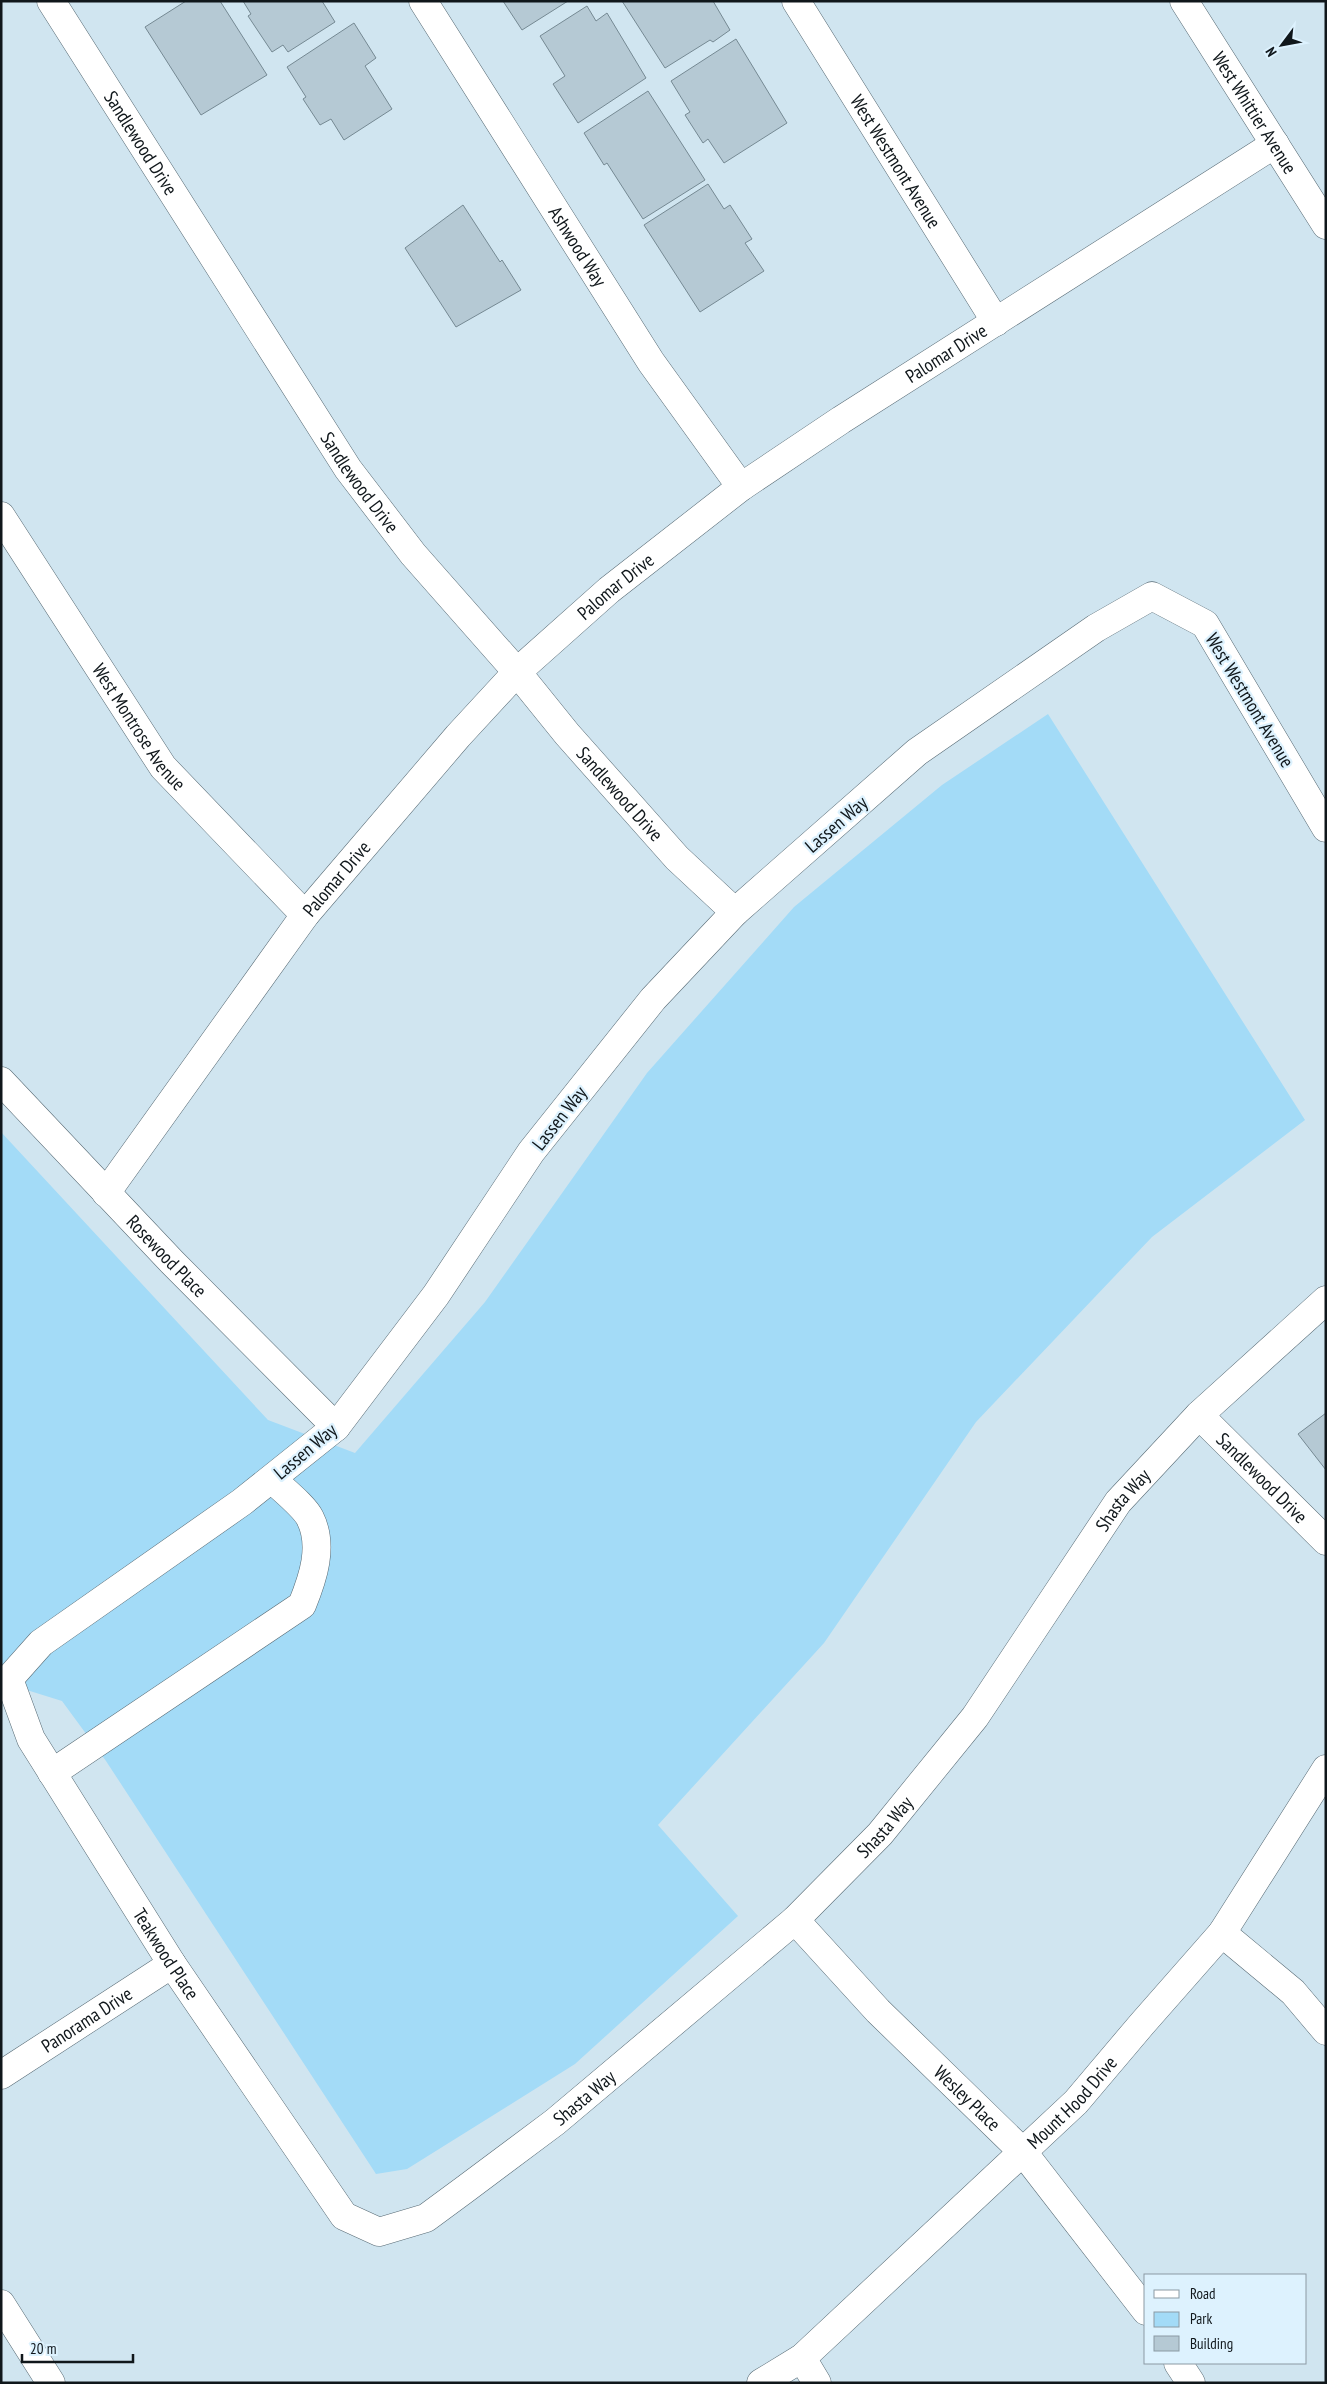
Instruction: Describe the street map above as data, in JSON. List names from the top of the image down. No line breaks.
{"streets":{"street":["West Whittier Avenue","Sandlewood Drive","West Westmont Avenue","Ashwood Way","Palomar Drive","West Montrose Avenue","Lassen Way","Rosewood Place","Shasta Way","Teakwood Place","Panorama Drive","Wesley Place","Mount Hood Drive"]},"crossings":[["West Whittier Avenue","Palomar Drive"],["Sandlewood Drive","Palomar Drive"],["Sandlewood Drive","Lassen Way"],["Sandlewood Drive","Shasta Way"],["West Westmont Avenue","Palomar Drive"],["West Westmont Avenue","Lassen Way"],["Ashwood Way","Palomar Drive"],["Palomar Drive","West Montrose Avenue"],["Palomar Drive","Rosewood Place"],["Lassen Way","Rosewood Place"],["Lassen Way","Teakwood Place"],["Shasta Way","Teakwood Place"],["Shasta Way","Wesley Place"],["Teakwood Place","Panorama Drive"],["Wesley Place","Mount Hood Drive"]],"legend":["Road","Park","Building"],"scale_bar":"20 m","north":"bottom left"}
